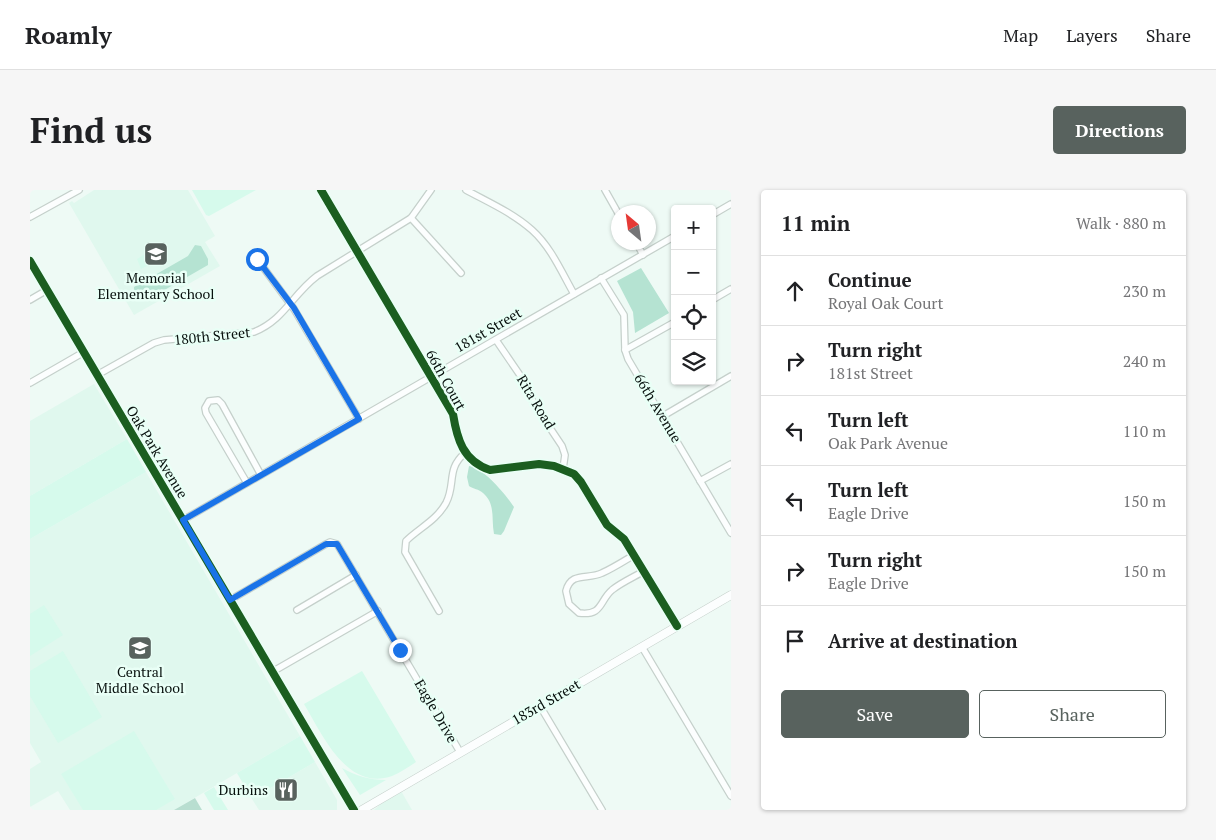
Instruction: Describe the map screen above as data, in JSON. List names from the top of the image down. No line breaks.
{"streets":{"street":["181st Street","180th Street","66th Court","Rita Road","66th Avenue","Oak Park Avenue","183rd Street","Eagle Drive"]},"crossings":[["181st Street","66th Court"],["181st Street","Rita Road"],["181st Street","66th Avenue"],["181st Street","Oak Park Avenue"],["180th Street","66th Court"],["180th Street","Oak Park Avenue"],["Oak Park Avenue","Eagle Drive"],["183rd Street","Eagle Drive"]],"places":{"school or university":["Memorial Elementary School","Central Middle School"],"restaurant":["Durbins"]},"north":"top left","page":{"header":"Roamly","nav":["Map","Layers","Share"],"buttons":["Directions",["Save","Share"]],"title":"Find us","heading":["11 min","Walk · 880 m"],"map_buttons":["+","−"],"list":[["Continue","Royal Oak Court","230 m"],["Turn right","181st Street","240 m"],["Turn left","Oak Park Avenue","110 m"],["Turn left","Eagle Drive","150 m"],["Turn right","Eagle Drive","150 m"],"Arrive at destination"]}}
